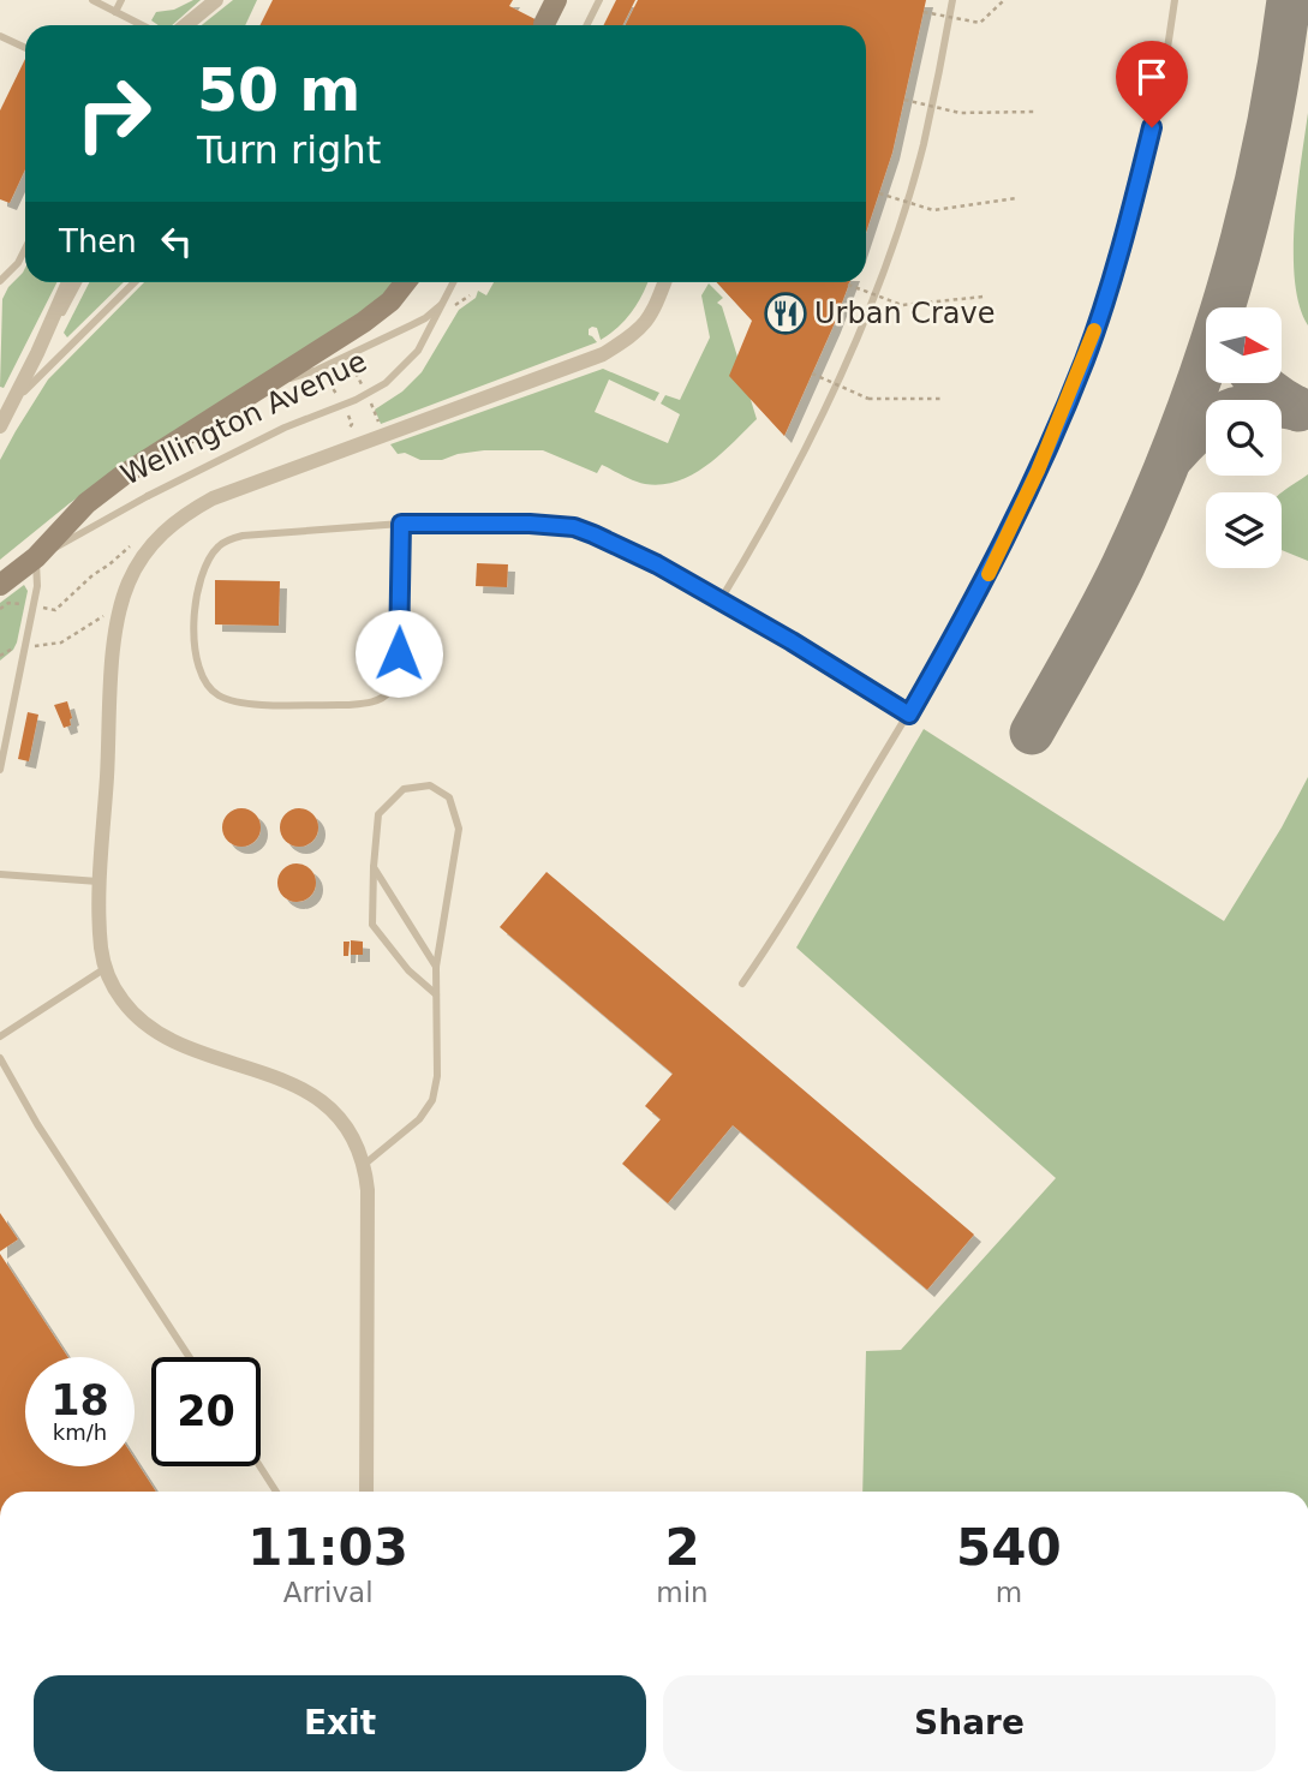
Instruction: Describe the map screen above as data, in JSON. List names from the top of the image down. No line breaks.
{"streets":{"main road":["Wellington Avenue"]},"places":{"restaurant":["Urban Crave"]},"north":"right","page":{"turn":["50 m","Turn right"],"then":"Then","speed":"18 km/h","limit":"20","eta":["11:03","Arrival","2","min","540","m"],"buttons":["Exit","Share"]}}
